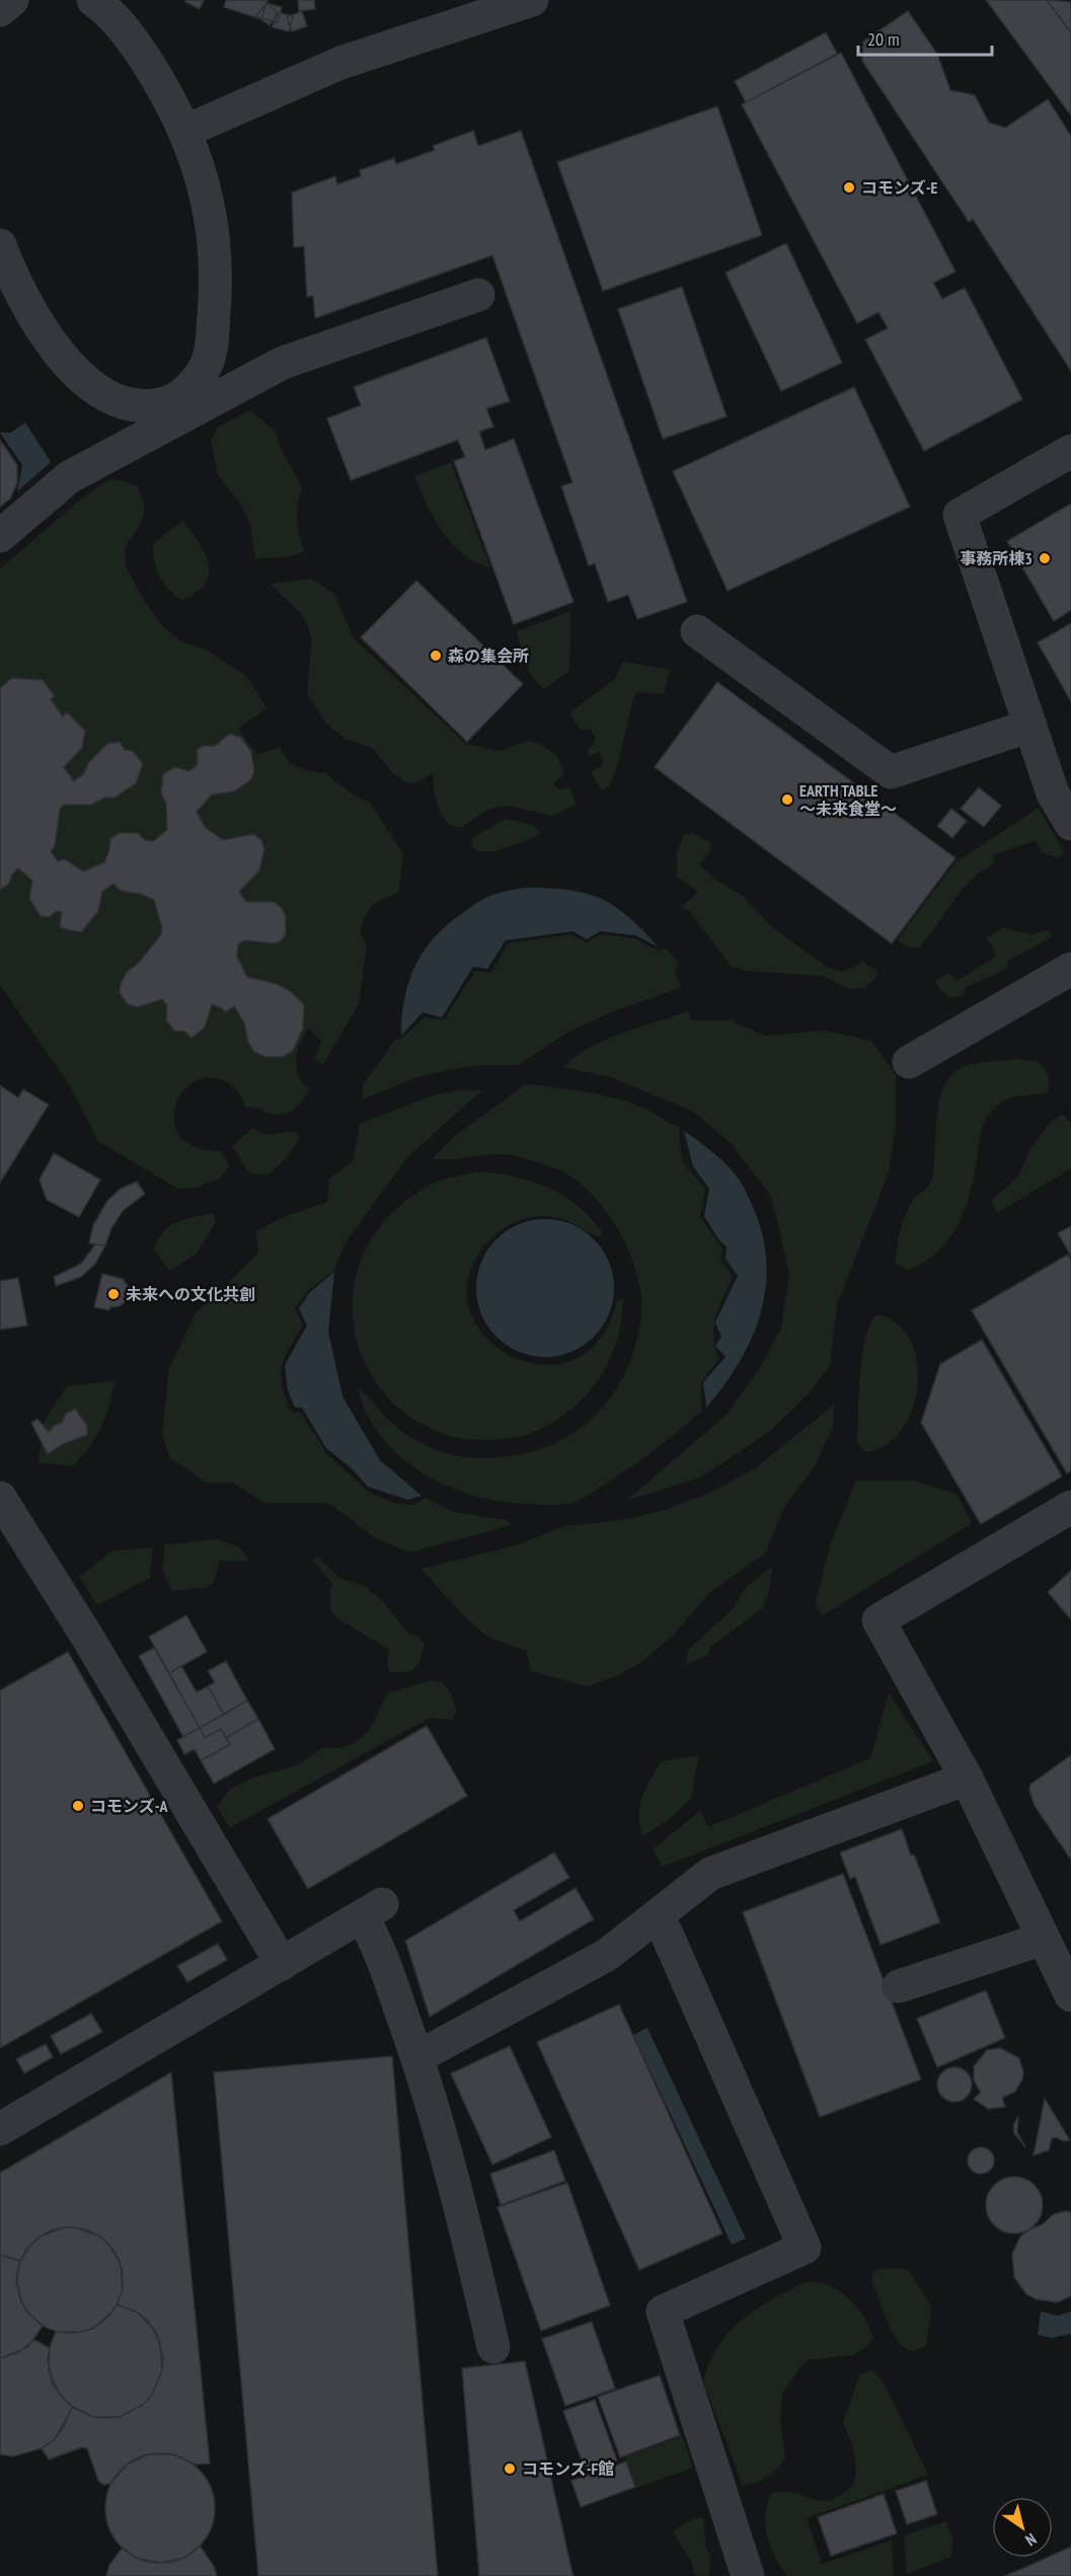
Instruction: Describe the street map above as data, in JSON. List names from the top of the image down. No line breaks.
{"places":["コモンズ-E","事務所棟3","森の集会所","EARTH TABLE 〜未来食堂〜","未来への文化共創","コモンズ-A","コモンズ-F館"],"scale_bar":"20 m","north":"bottom right"}
